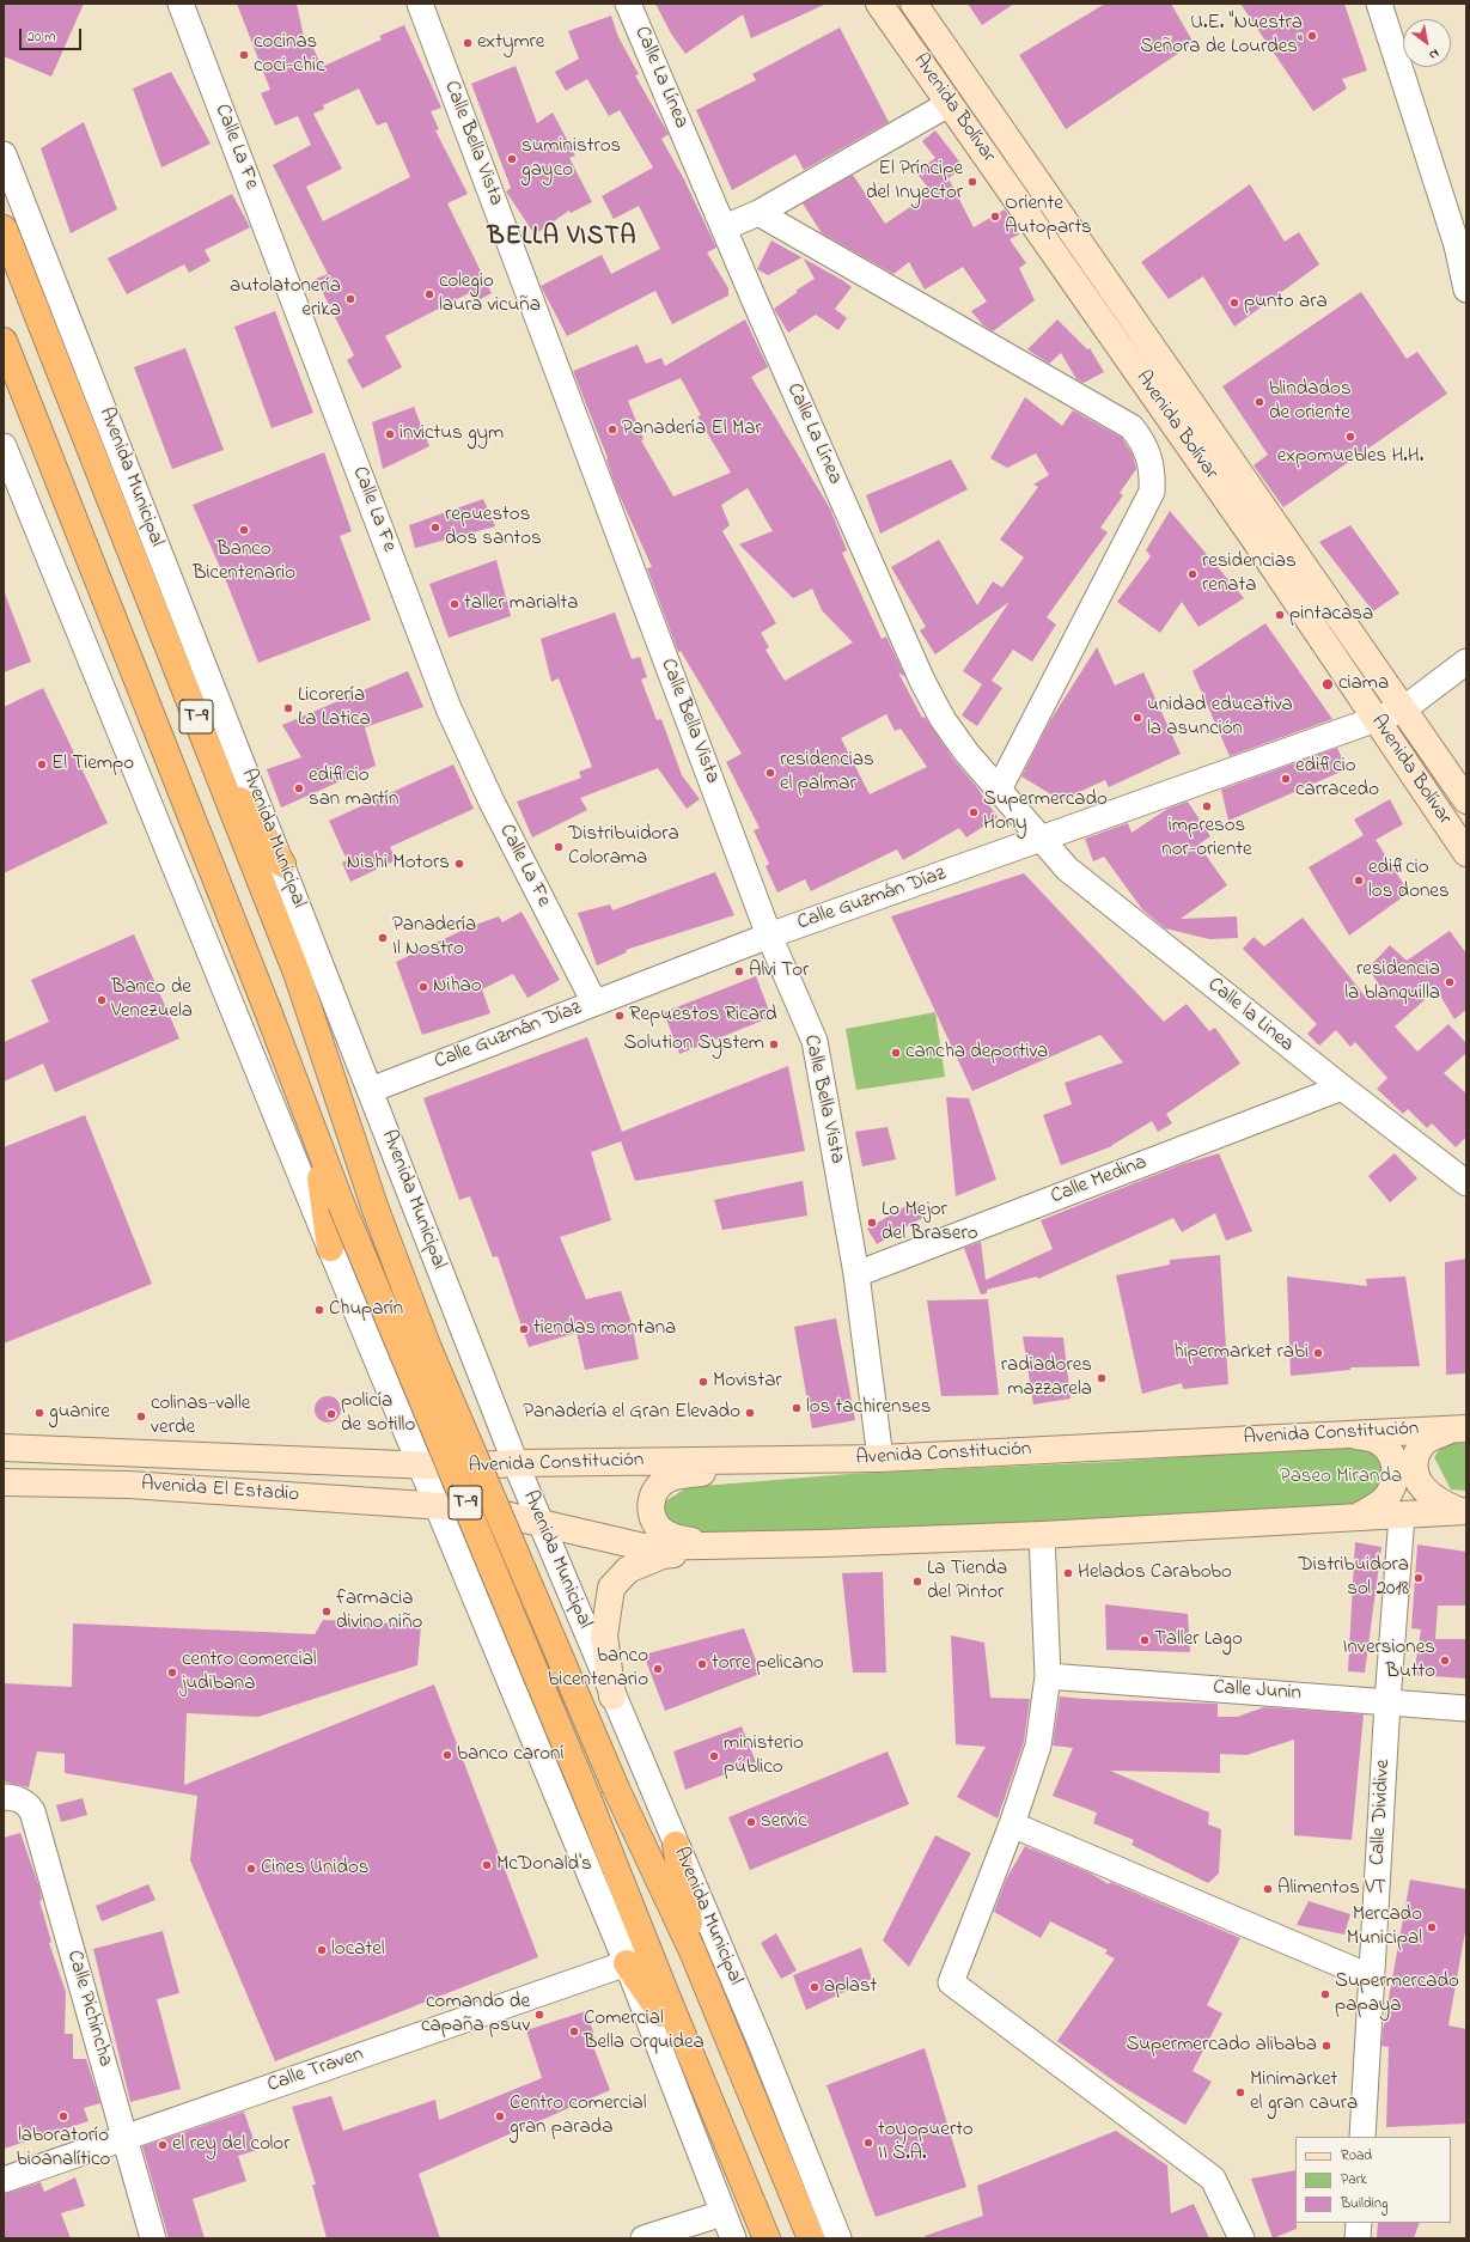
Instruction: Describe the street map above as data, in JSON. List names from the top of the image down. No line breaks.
{"streets":{"highway":["Avenida Municipal","T-9"],"main road":["Avenida Bolívar","Avenida Constitución","Avenida El Estadio"],"street":["Calle La Línea","Calle Bella Vista","Calle La Fe","Calle Guzmán Díaz","Calle la Linea","Calle Medina","Calle Junin","Calle Dividive","Calle Pichincha","Calle Traven"]},"crossings":[["Calle La Línea","Calle Guzmán Díaz"],["Calle La Línea","Calle la Linea"],["Avenida Bolívar","Calle Guzmán Díaz"],["Calle Bella Vista","Calle Guzmán Díaz"],["Calle Bella Vista","Calle Medina"],["Calle Bella Vista","Avenida Constitución"],["Calle La Fe","Calle Guzmán Díaz"],["Avenida Municipal","Calle Guzmán Díaz"],["Avenida Municipal","Avenida Constitución"],["T-9","Avenida Constitución"],["T-9","Avenida El Estadio"],["T-9","Calle Traven"],["Calle Guzmán Díaz","Calle la Linea"],["Calle la Linea","Calle Medina"],["Avenida Constitución","Avenida El Estadio"],["Avenida Constitución","Calle Dividive"],["Calle Junin","Calle Dividive"],["Calle Pichincha","Calle Traven"]],"districts":["BELLA VISTA"],"parks":["Paseo Miranda"],"places":["U.E. \"Nuestra Señora de Lourdes\"","extymre","cocinas coci-chic","suministros gayco","El Príncipe del Inyector","Oriente Autoparts","colegio laura vicuña","autolatonería erika","punto ara","blindados de oriente","Panadería El Mar","invictus gym","expomuebles H.H.","repuestos dos santos","Banco Bicentenario","residencias renata","taller marialta","pintacasa","ciama","Licorería La Latica","unidad educativa la asunción","El Tiempo","residencias el palmar","edificio carracedo","edificio san martín","impresos nor-oriente","Supermercado Hony","Distribuidora Colorama","Nishi Motors","edificio los dones","Panadería Il Nostro","Alvi Tor","residencia la blanquilla","Nihao","Banco de Venezuela","Repuestos Ricard","Solution System","cancha deportiva","Lo Mejor del Brasero","Chuparín","tiendas montana","hipermarket rabi","radiadores mazzarela","Movistar","los tachirenses","guanire","Panadería el Gran Elevado","policía de sotillo","colinas-valle verde","Helados Carabobo","Distribuidora sol 2018","La Tienda del Pintor","farmacia divino niño","Taller Lago","Inversiones Butto","torre pelicano","banco bicentenario","centro comercial judibana","banco caroní","ministerio público","servic","McDonald's","Cines Unidos","Alimentos VT","Mercado Municipal","locatel","aplast","Supermercado papaya","comando de capaña psuv","Comercial Bella Orquidea","Supermercado alibaba","Minimarket el gran caura","laboratorío bioanalítico","Centro comercial gran parada","toyopuerto II S.A.","el rey del color"],"legend":["Road","Park","Building"],"scale_bar":"20 m","north":"bottom right"}
